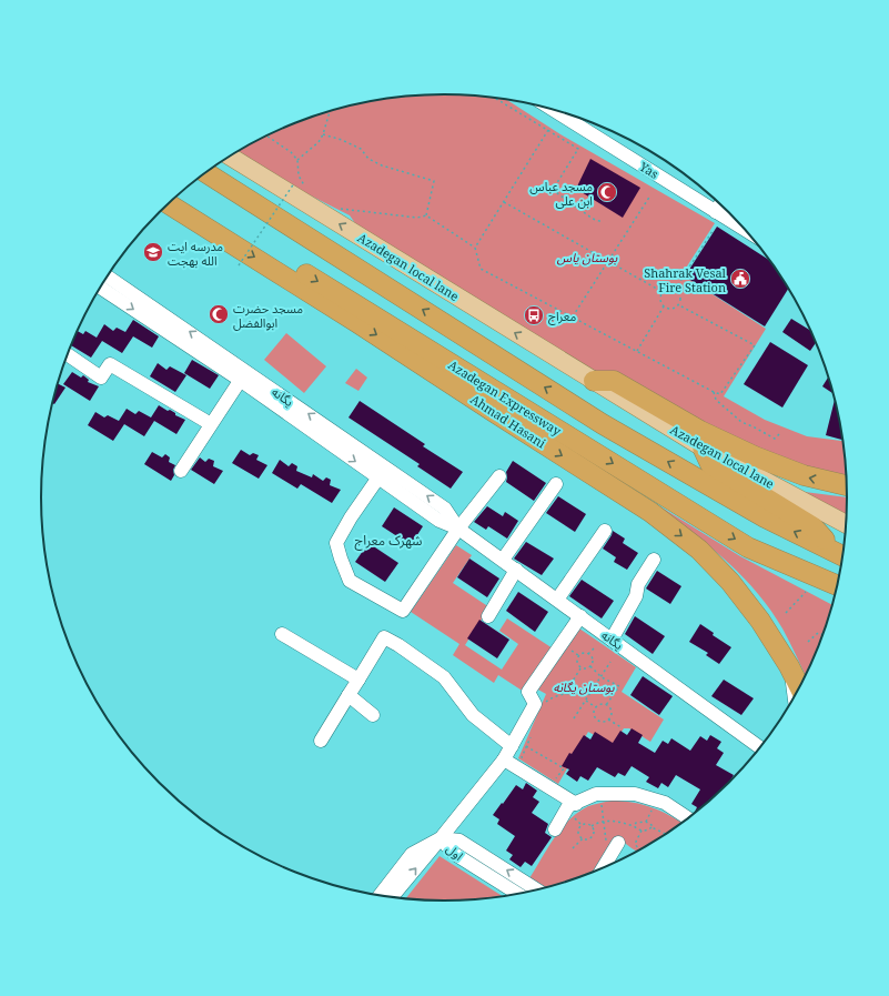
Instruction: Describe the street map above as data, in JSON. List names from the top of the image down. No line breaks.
{"streets":{"highway":["Azadegan local lane","Azadegan Expressway","Ahmad Hasani"],"street":["Yas","یگانه","اول"]},"districts":["شهرک معراج"],"parks":["بوستان یاس","بوستان یگانه"],"places":{"mosque":["مسجد عباس ابن علی","مسجد حضرت ابوالفضل"],"school or university":["مدرسه ایت الله بهجت"],"public building":["Shahrak Vesal Fire Station"],"bus stop":["معراج"]}}
